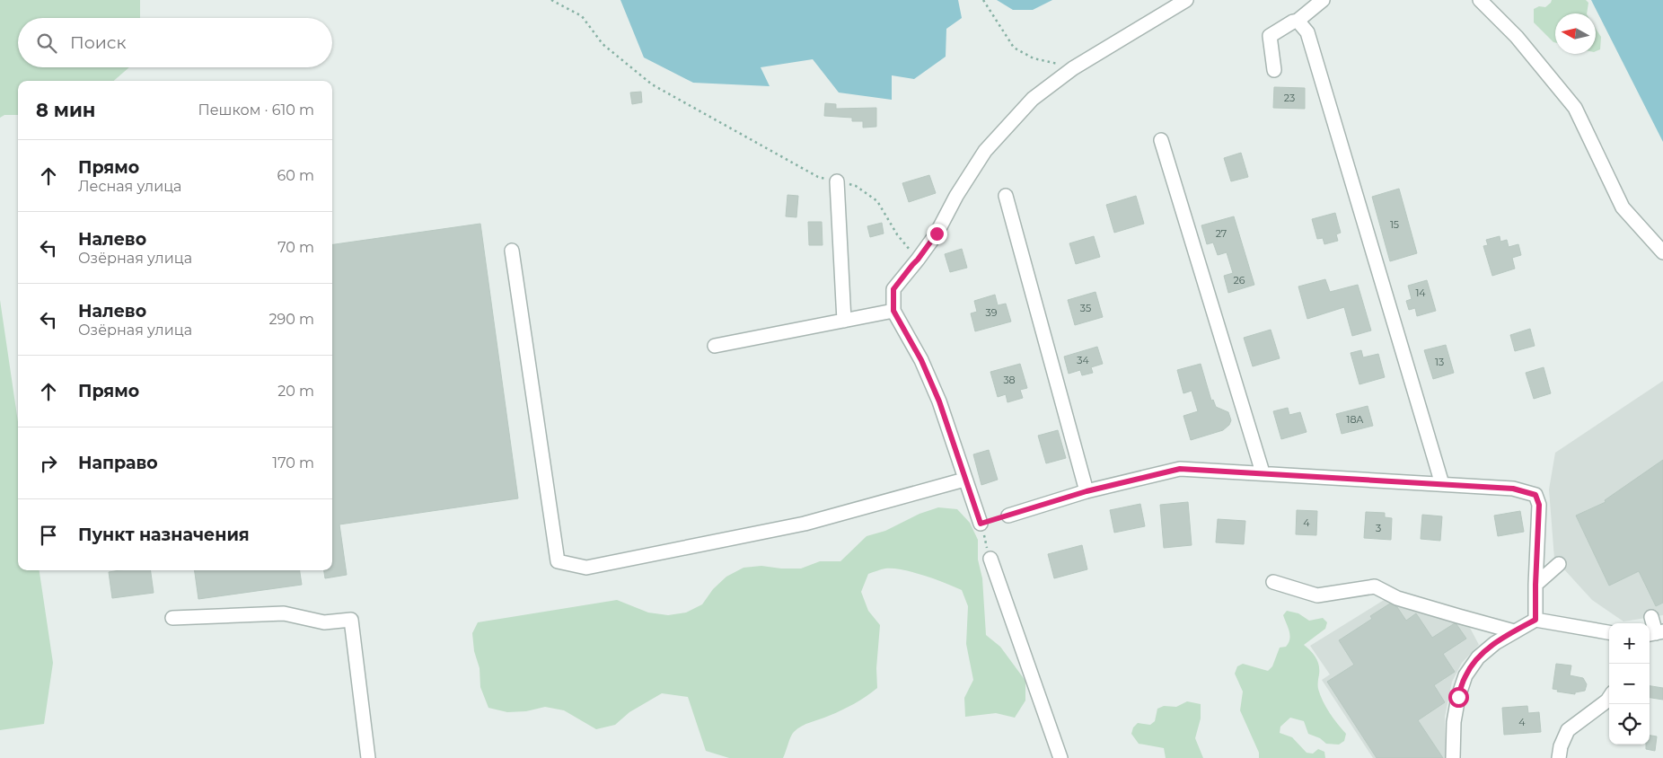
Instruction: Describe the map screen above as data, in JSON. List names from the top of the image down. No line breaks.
{"house_numbers":["23","15","27","26","14","35","39","34","13","38","18А","4","3","4"],"north":"left","page":{"search":"Поиск","heading":["8 мин","Пешком · 610 m"],"list":[["Прямо","Лесная улица","60 m"],["Налево","Озёрная улица","70 m"],["Налево","Озёрная улица","290 m"],["Прямо","20 m"],["Направо","170 m"],"Пункт назначения"],"map_buttons":["+","−"]}}
